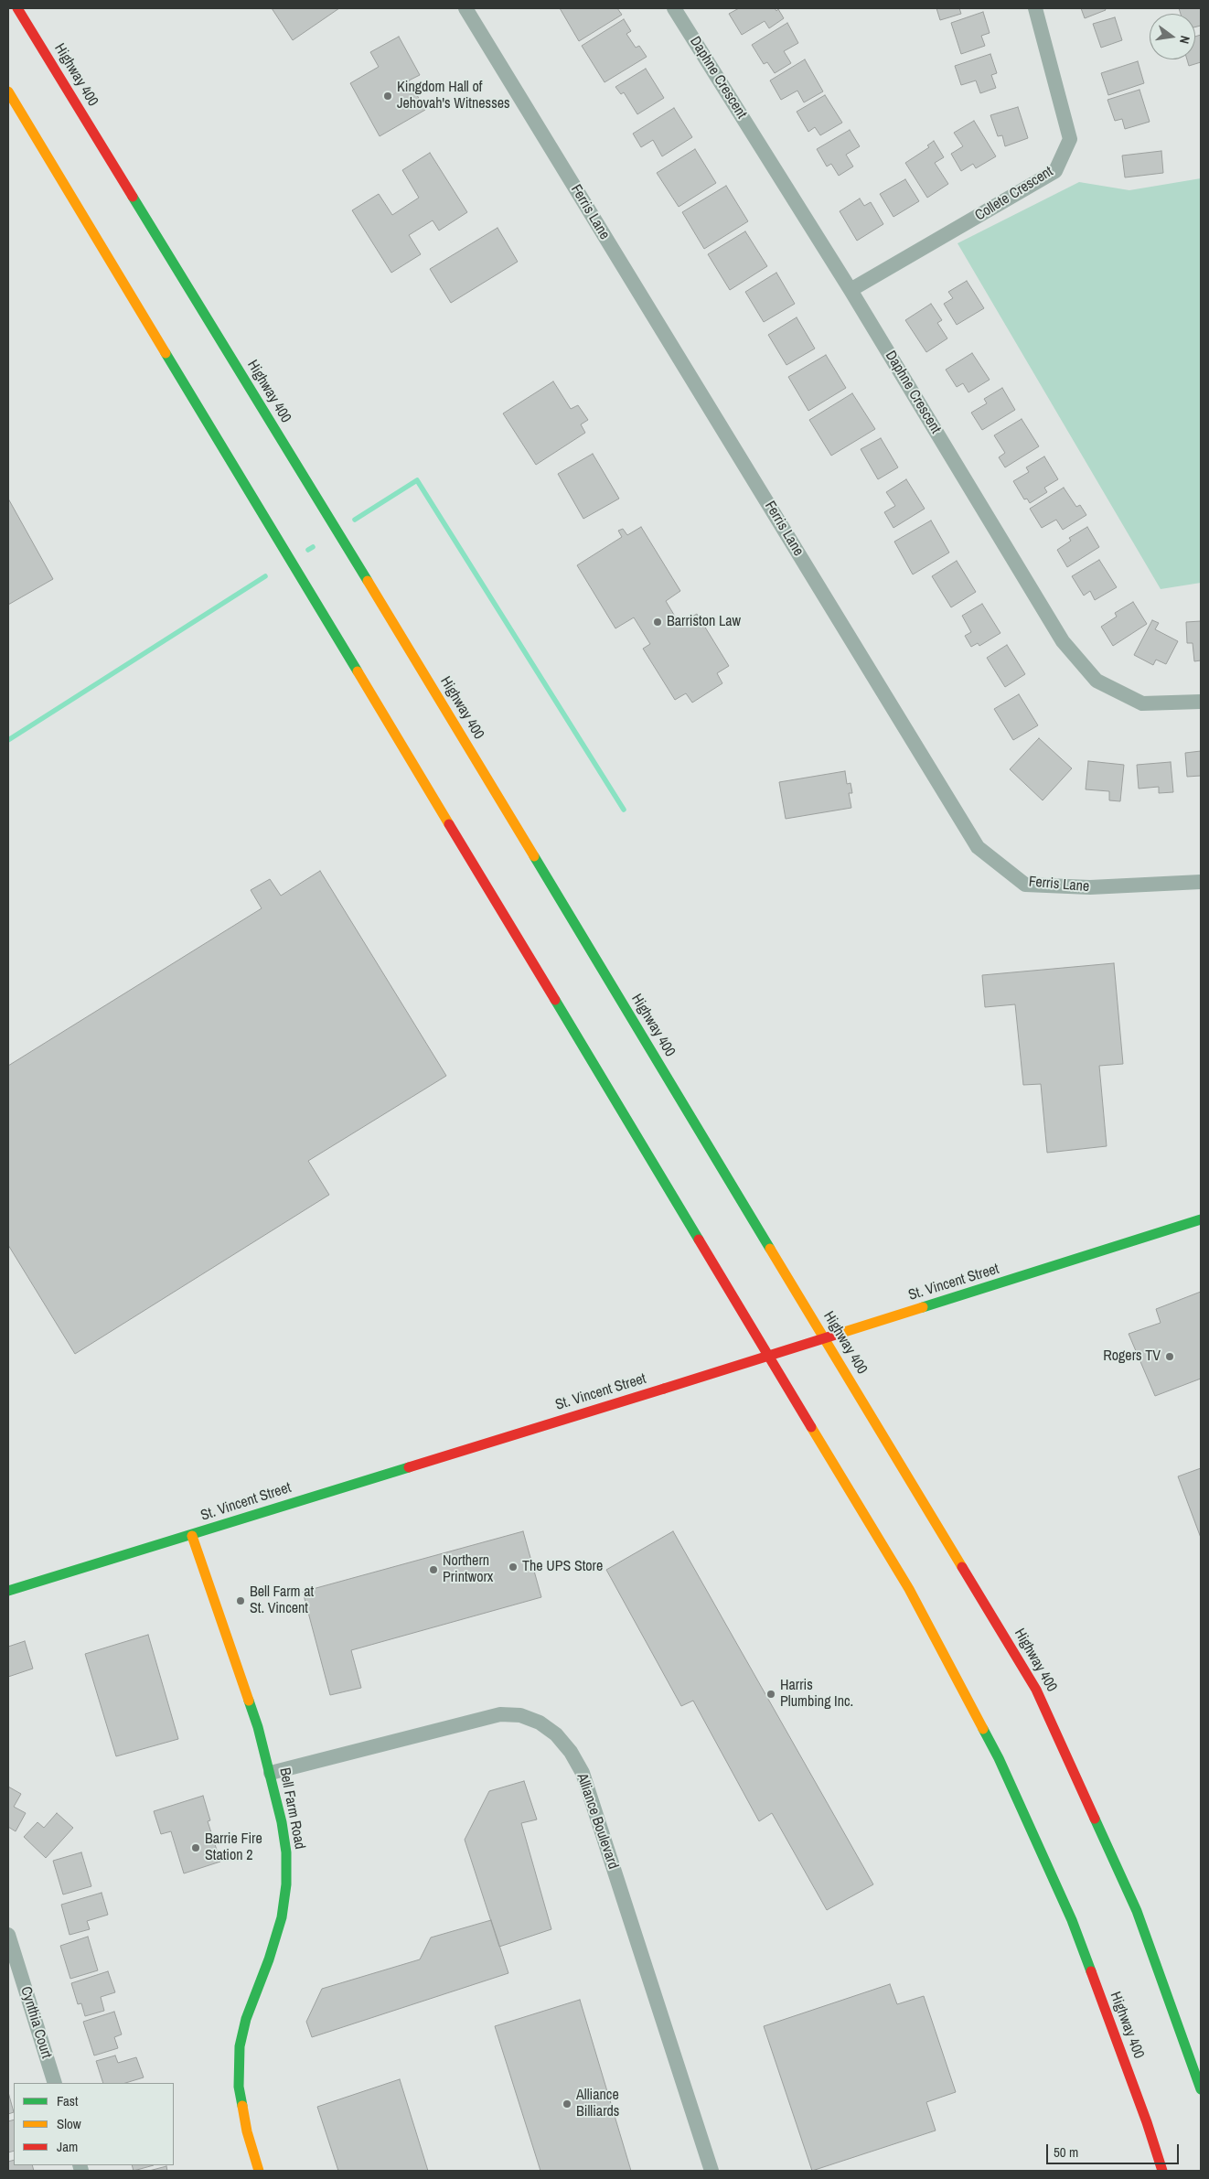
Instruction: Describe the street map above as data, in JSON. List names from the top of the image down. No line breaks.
{"streets":{"main road":["Highway 400","St. Vincent Street","Bell Farm Road"],"street":["Daphne Crescent","Collete Crescent","Ferris Lane","Alliance Boulevard","Cynthia Court"]},"crossings":[["Daphne Crescent","Collete Crescent"],["St. Vincent Street","Bell Farm Road"],["Bell Farm Road","Alliance Boulevard"]],"places":["Kingdom Hall of Jehovah's Witnesses","Barriston Law","Rogers TV","The UPS Store","Northern Printworx","Bell Farm at St. Vincent","Harris Plumbing Inc.","Barrie Fire Station 2","Alliance Billiards"],"legend":["Fast","Slow","Jam"],"scale_bar":"50 m","north":"right"}
